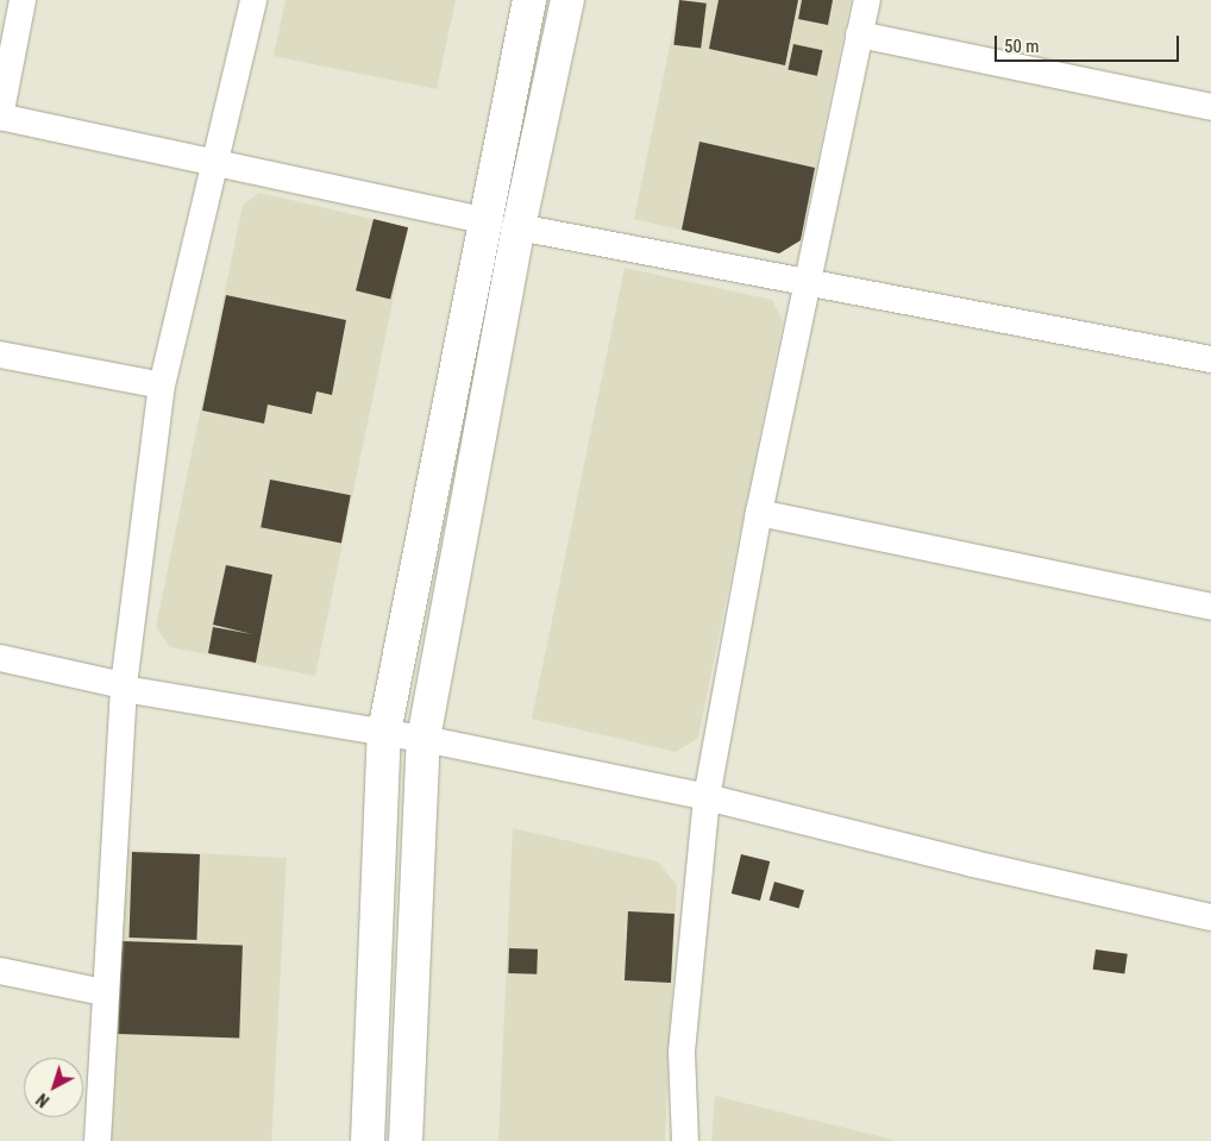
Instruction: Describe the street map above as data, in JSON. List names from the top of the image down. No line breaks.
{"scale_bar":"50 m","north":"bottom left"}
